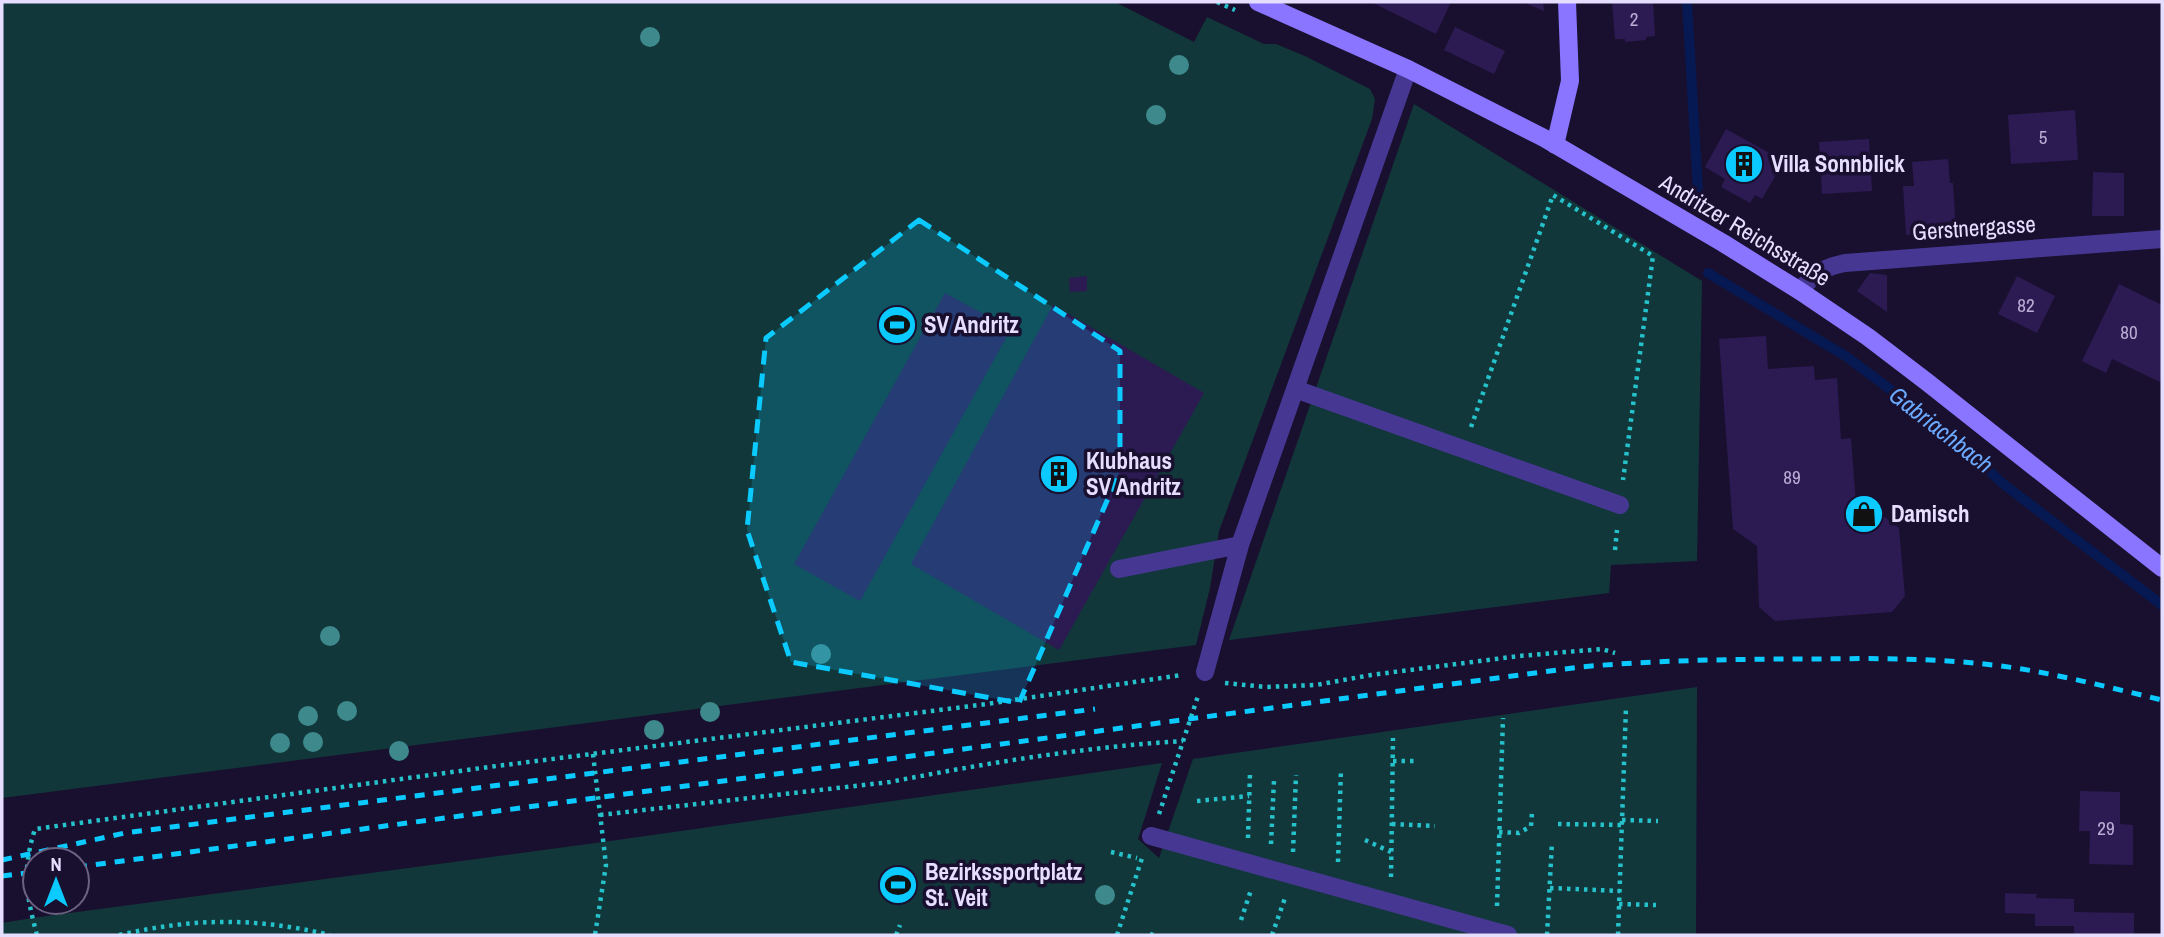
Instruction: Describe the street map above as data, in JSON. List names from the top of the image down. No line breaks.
{"streets":{"street":["Gerstnergasse","Andritzer Reichsstraße"]},"crossings":[["Gerstnergasse","Andritzer Reichsstraße"]],"water":["Gabriachbach"],"places":{"building":["Villa Sonnblick","Klubhaus SV Andritz"],"sports":["SV Andritz","Bezirkssportplatz St. Veit"],"shop":["Damisch"]},"house_numbers":["2","5","82","80","89","29"],"north":"top"}
